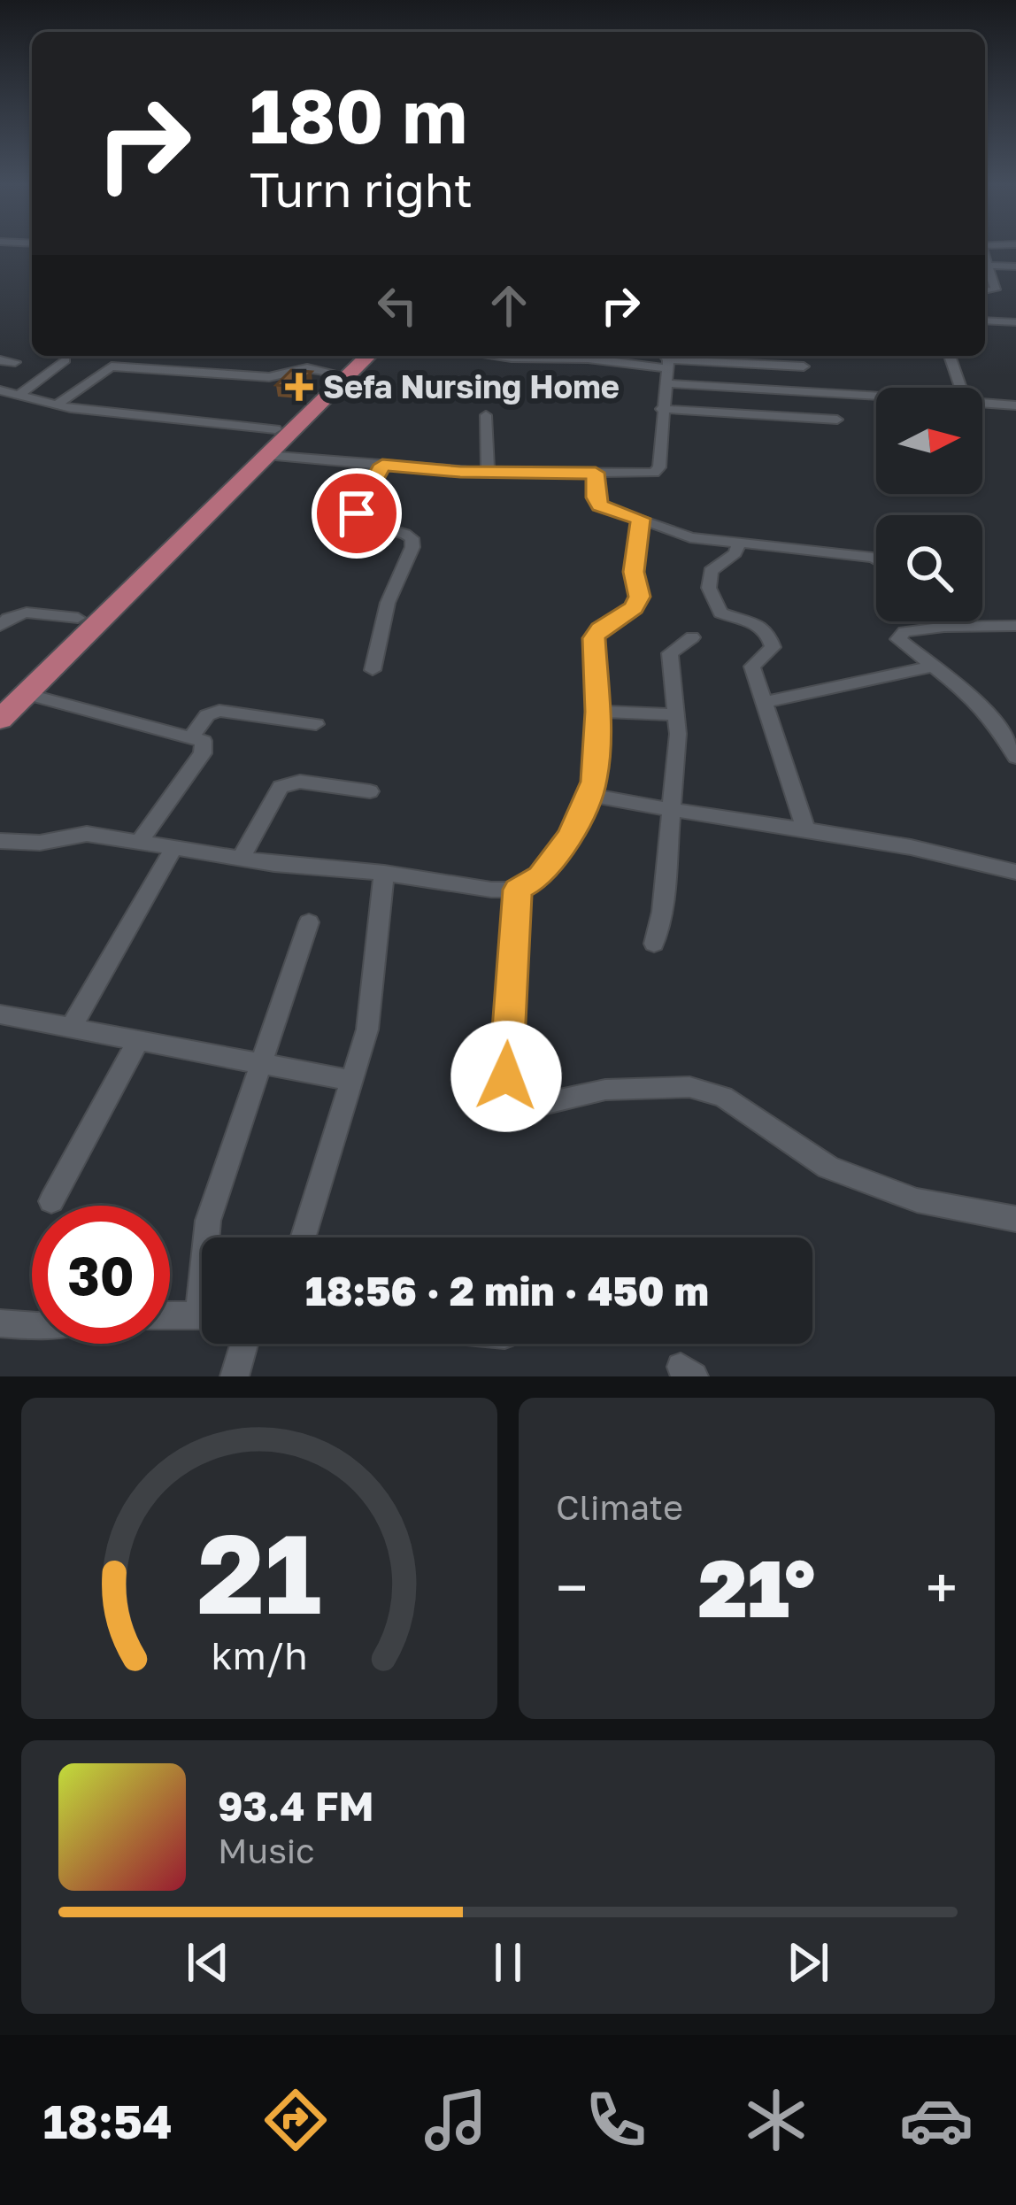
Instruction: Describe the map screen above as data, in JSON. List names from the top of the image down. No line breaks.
{"places":{"health":["Sefa Nursing Home"]},"north":"right","page":{"turn":["180 m","Turn right"],"limit":"30","trip":"18:56 · 2 min · 450 m","tile":"Climate","heat":["−","21°","+"],"song":["93.4 FM","Music"],"tabs":"18:54","gauge":["21","km/h"]}}
